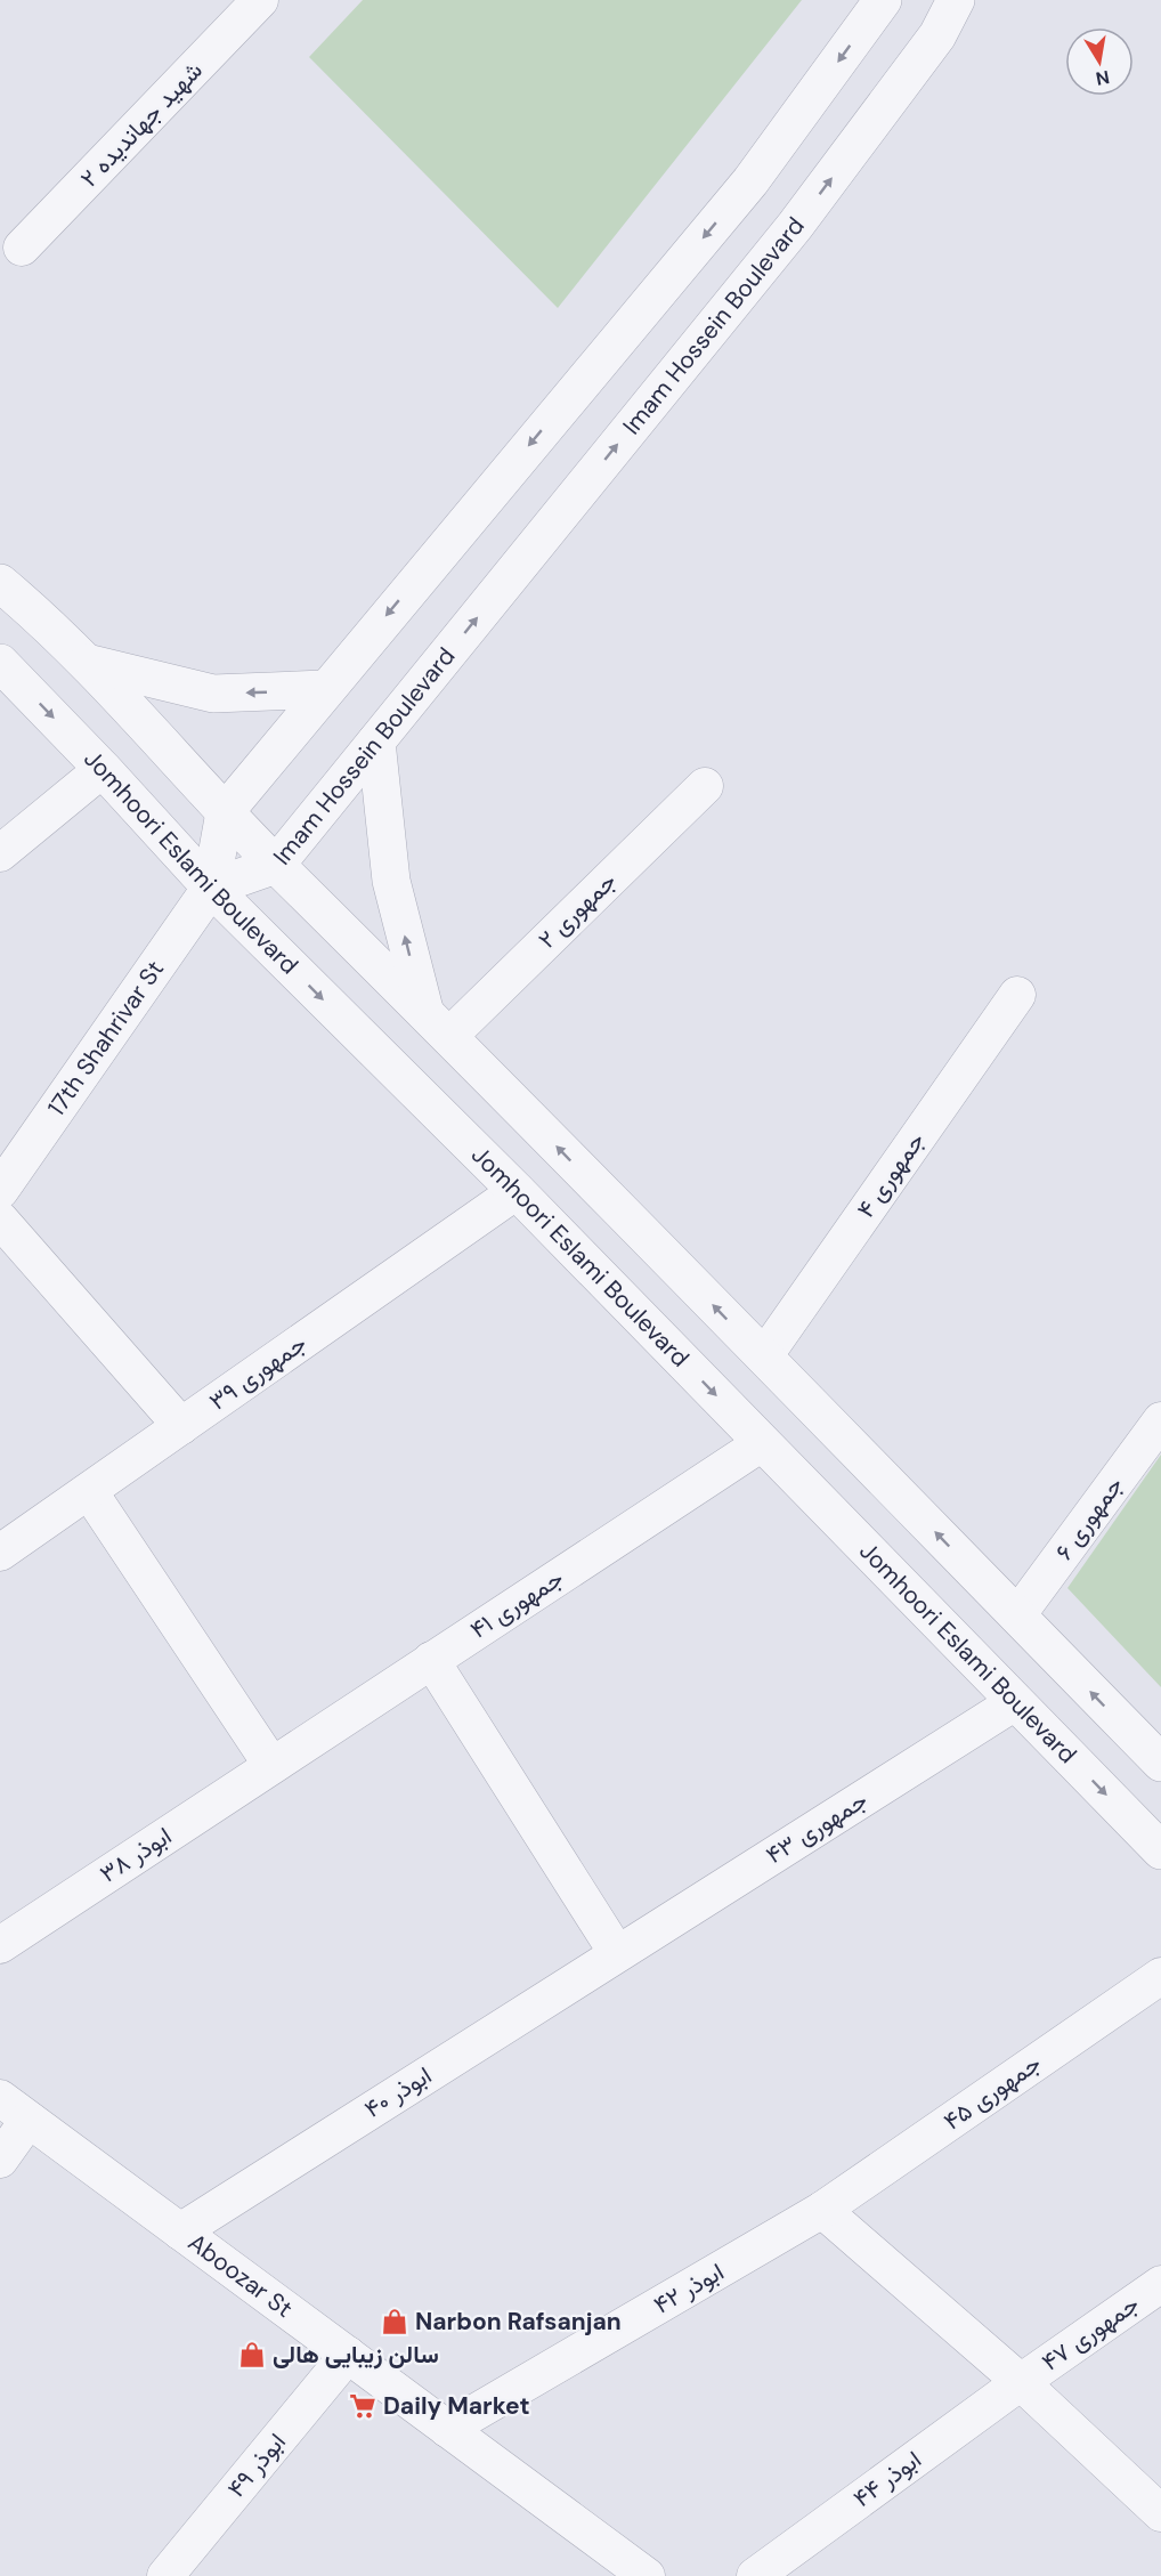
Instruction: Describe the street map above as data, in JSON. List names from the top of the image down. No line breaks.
{"streets":{"street":["شهید جهاندیده ۲","Imam Hossein Boulevard","Jomhoori Eslami Boulevard","جمهوری ۲","17th Shahrivar St","جمهوری ۴","جمهوری ۳۹","جمهوری ۶","جمهوری ۴۱","جمهوری ۴۳","ابوذر ۳۸","ابوذر ۴۰","جمهوری ۴۵","Aboozar St","ابوذر ۴۲","جمهوری ۴۷","ابوذر ۴۹","ابوذر ۴۴"]},"crossings":[["Imam Hossein Boulevard","Jomhoori Eslami Boulevard"],["Imam Hossein Boulevard","17th Shahrivar St"],["Jomhoori Eslami Boulevard","17th Shahrivar St"],["Jomhoori Eslami Boulevard","جمهوری ۳۹"],["Jomhoori Eslami Boulevard","جمهوری ۴۱"],["Jomhoori Eslami Boulevard","جمهوری ۴۳"],["جمهوری ۴۱","ابوذر ۳۸"],["جمهوری ۴۳","ابوذر ۴۰"],["ابوذر ۴۰","Aboozar St"],["جمهوری ۴۵","ابوذر ۴۲"],["Aboozar St","ابوذر ۴۲"],["Aboozar St","ابوذر ۴۹"],["جمهوری ۴۷","ابوذر ۴۴"]],"places":{"shop":["Narbon Rafsanjan","سالن زیبایی هالی"],"supermarket":["Daily Market"]},"north":"bottom"}
